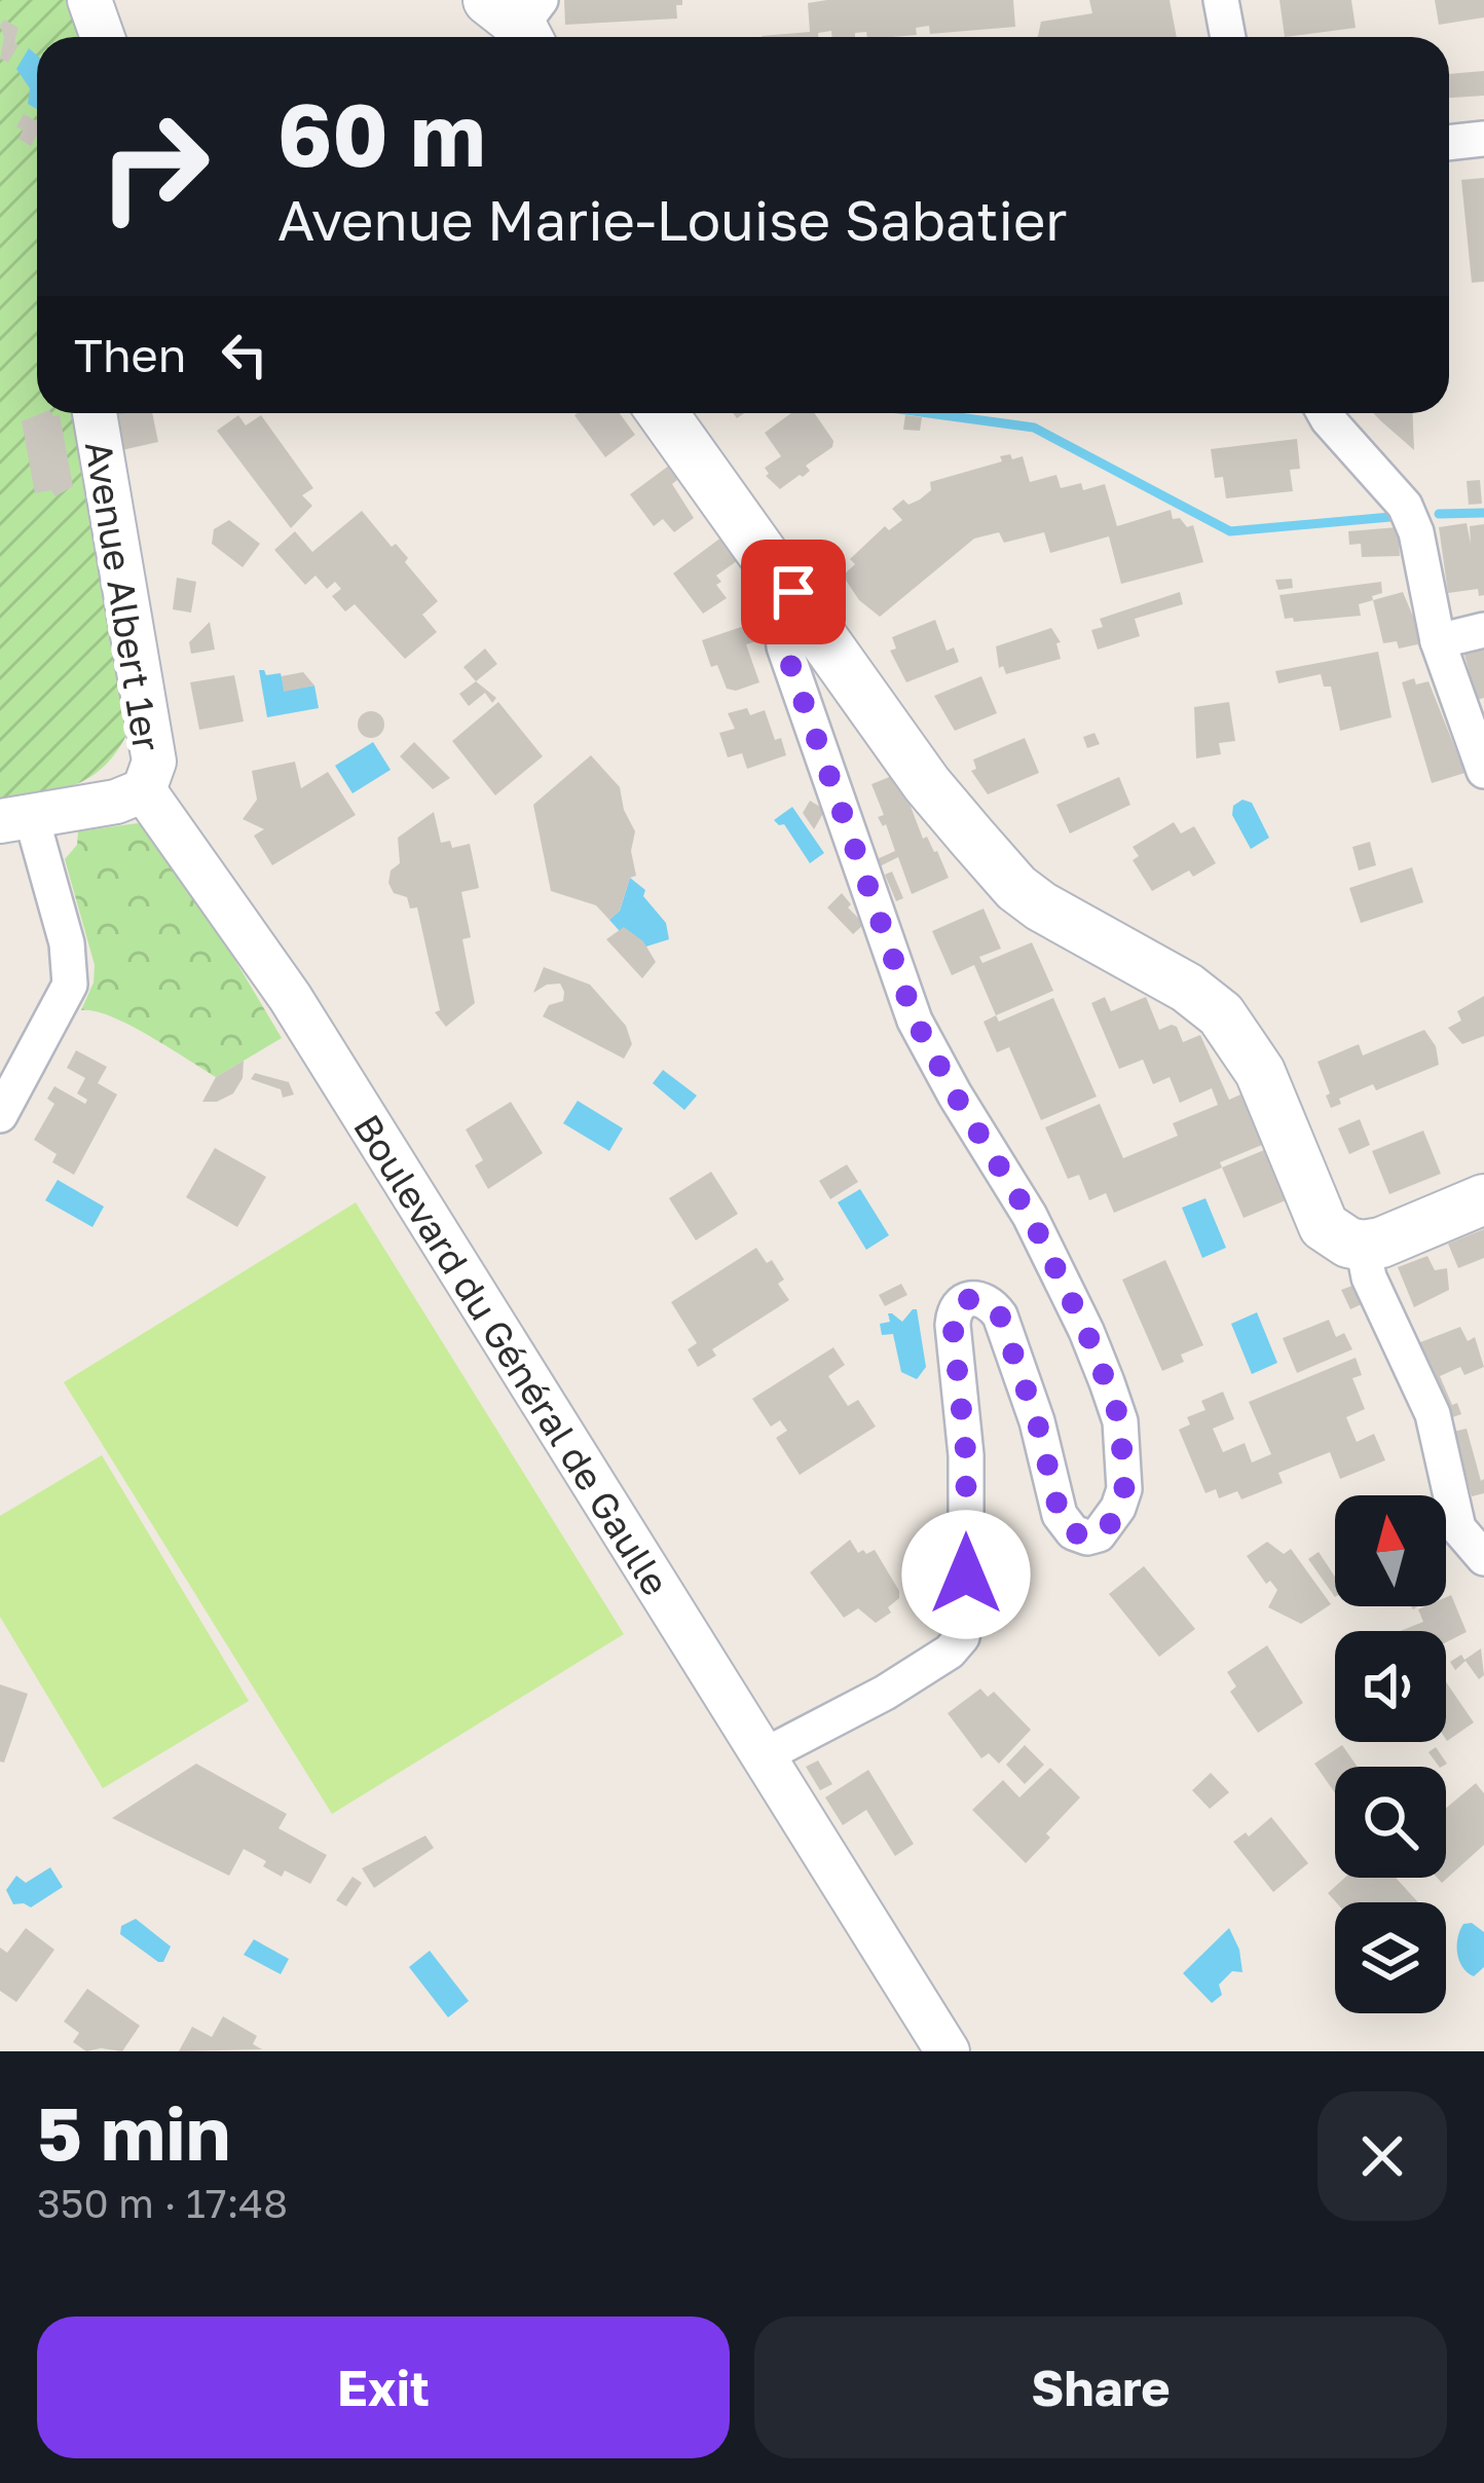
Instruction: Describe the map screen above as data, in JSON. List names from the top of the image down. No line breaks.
{"streets":{"street":["Avenue Albert 1er","Boulevard du Général de Gaulle"]},"crossings":[["Avenue Albert 1er","Boulevard du Général de Gaulle"]],"north":"top","page":{"turn":["60 m","Avenue Marie-Louise Sabatier"],"then":"Then","heading":["5 min","350 m · 17:48"],"buttons":["Exit","Share"]}}
